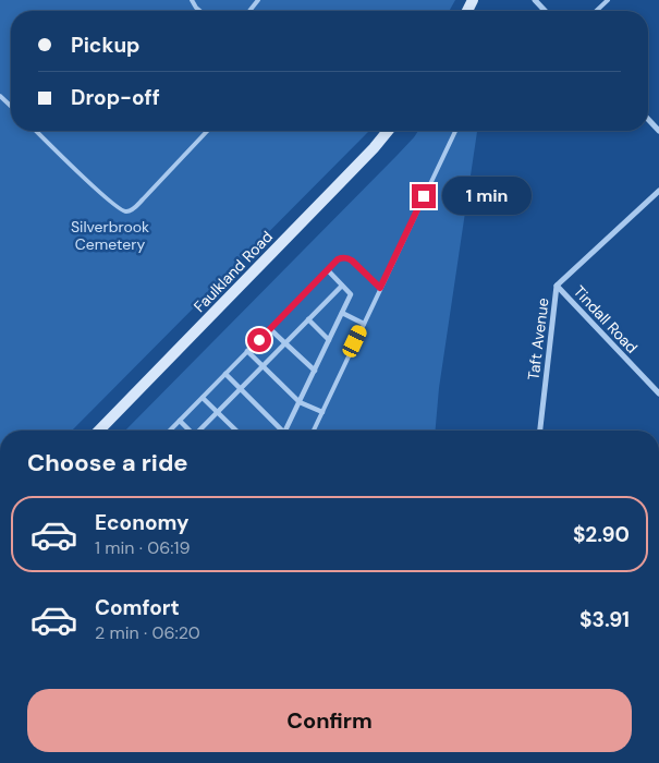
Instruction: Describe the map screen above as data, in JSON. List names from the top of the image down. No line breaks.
{"streets":{"main road":["Faulkland Road"],"street":["Tindall Road","Taft Avenue"]},"crossings":[["Tindall Road","Taft Avenue"]],"parks":["Silverbrook Cemetery"],"page":{"banner":["Pickup","Drop-off"],"bubble":"1 min","heading":"Choose a ride","list":[{"name":"Economy","note":"1 min · 06:19","value":"$2.90"},{"name":"Comfort","note":"2 min · 06:20","value":"$3.91"}],"buttons":"Confirm"}}
